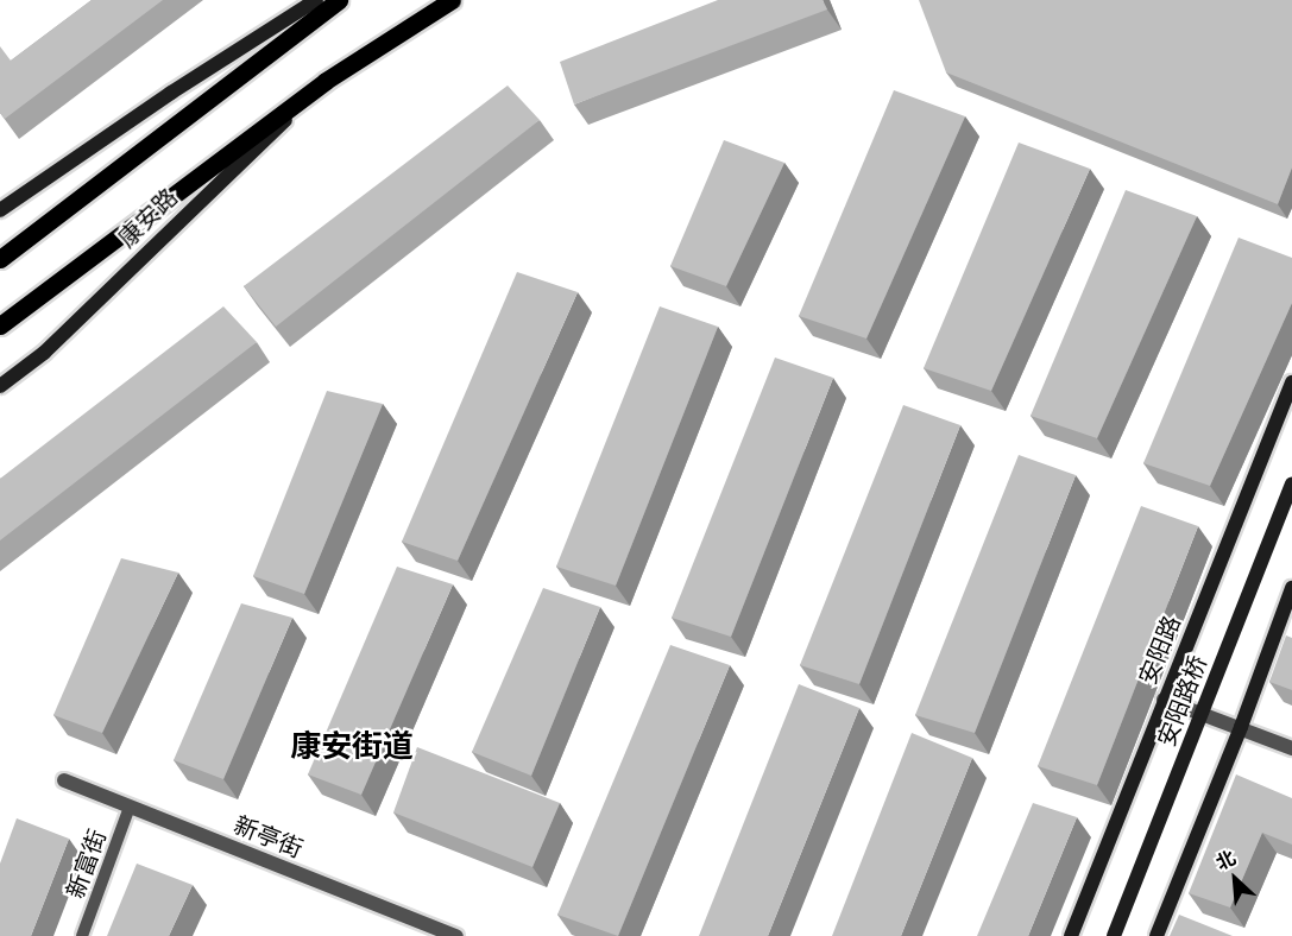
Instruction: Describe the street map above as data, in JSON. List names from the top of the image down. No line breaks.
{"streets":{"main road":["康安路","安阳路","安阳路桥"],"street":["新亭街"],"lane":["新富街"]},"crossings":[["新亭街","新富街"]],"districts":["康安街道"],"north":"top left"}
